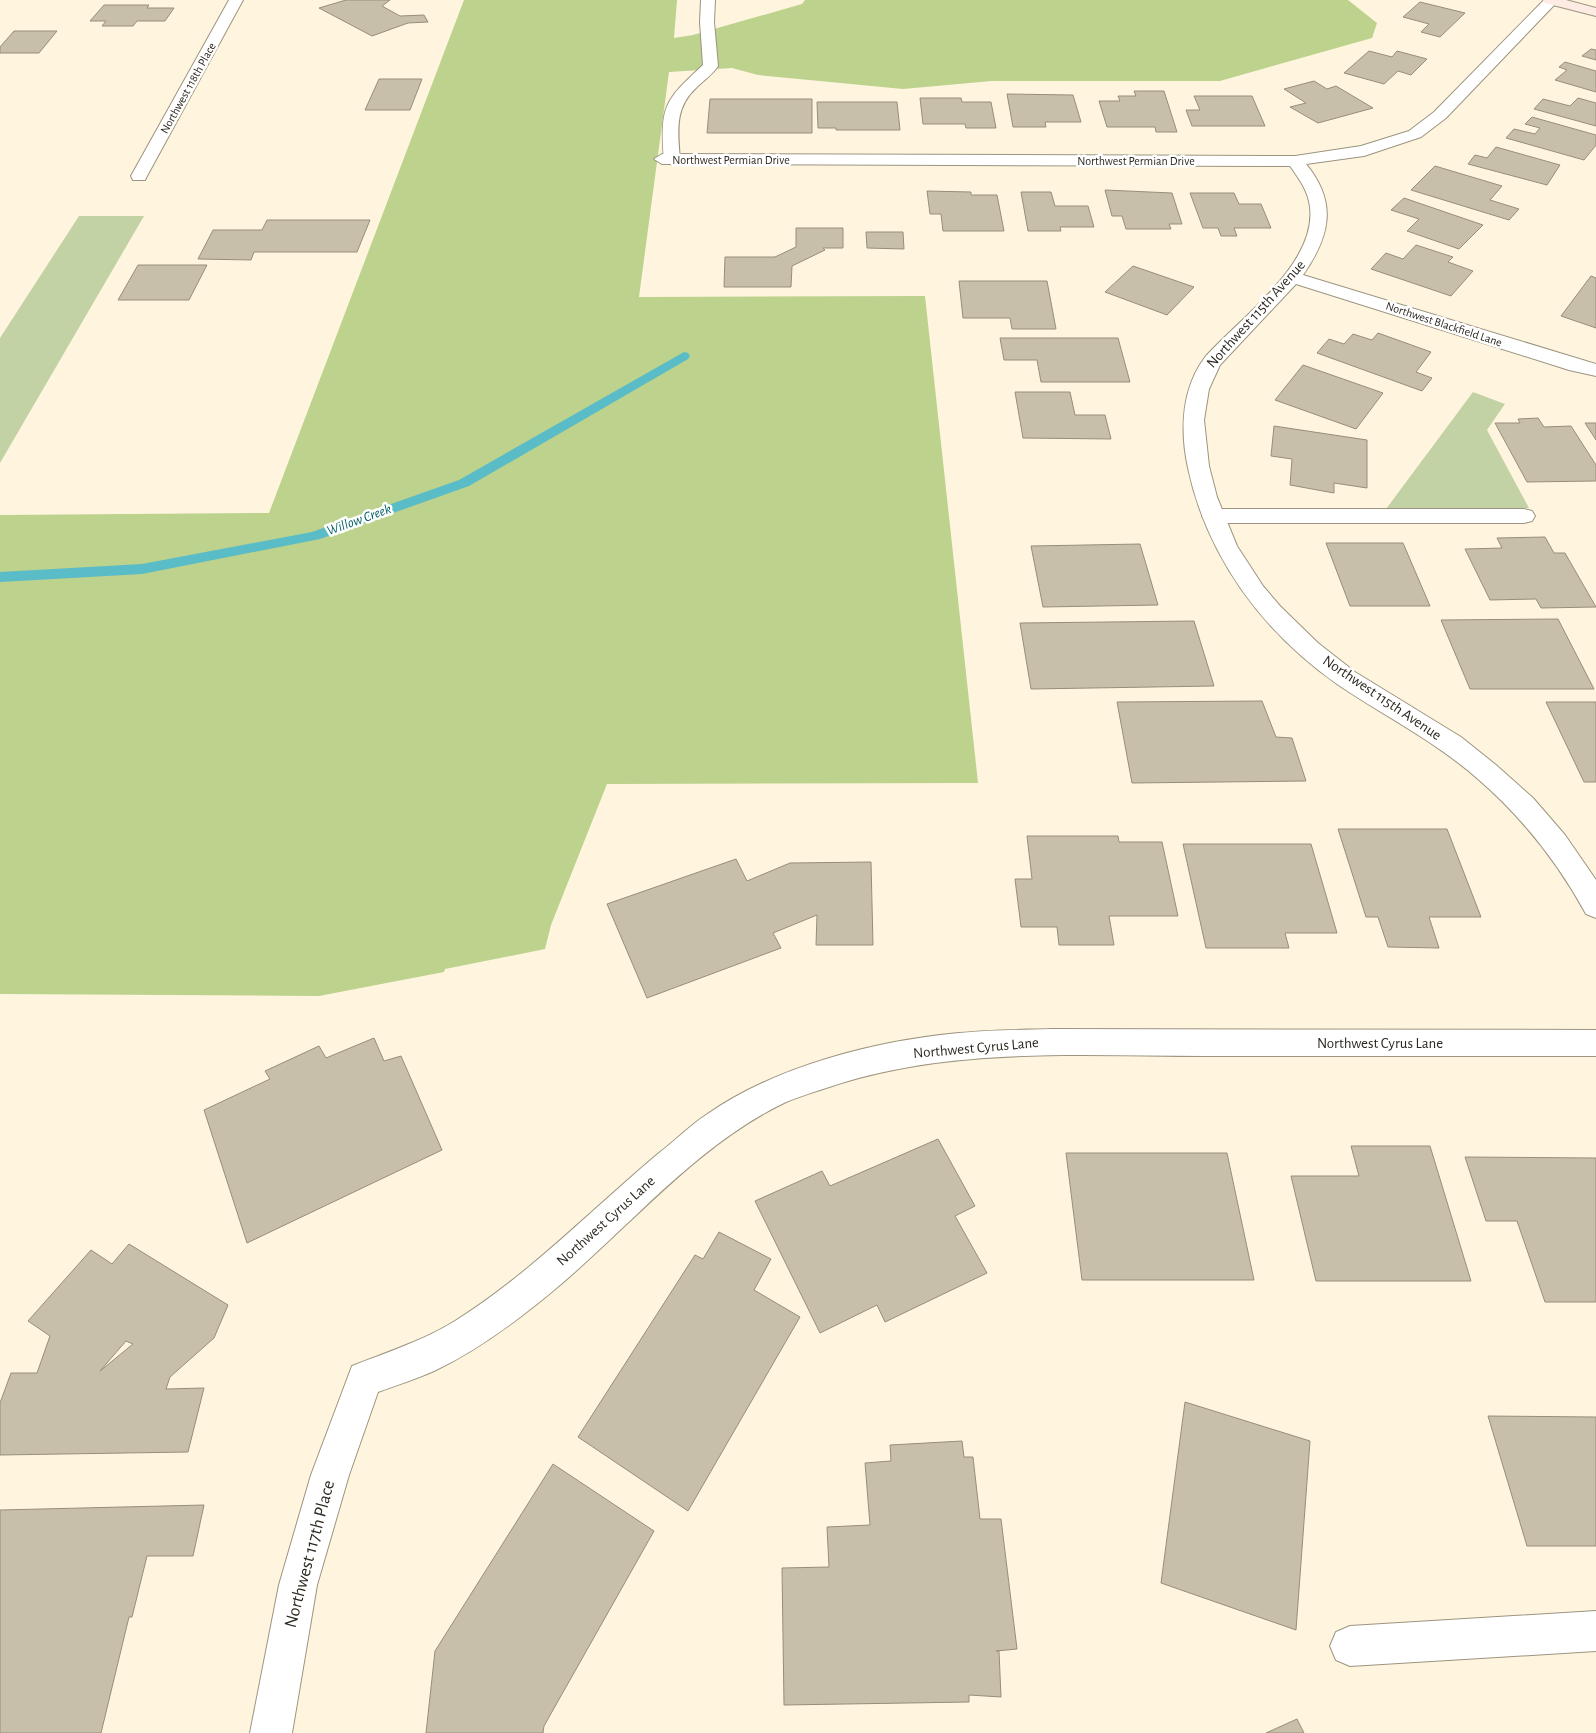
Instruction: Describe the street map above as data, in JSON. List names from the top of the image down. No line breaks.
{"streets":{"street":["Northwest 118th Place","Northwest Permian Drive","Northwest 115th Avenue","Northwest Blackfield Lane","Northwest Cyrus Lane","Northwest 117th Place"]},"crossings":[["Northwest Permian Drive","Northwest 115th Avenue"],["Northwest 115th Avenue","Northwest Blackfield Lane"],["Northwest Cyrus Lane","Northwest 117th Place"]],"water":["Willow Creek"]}
